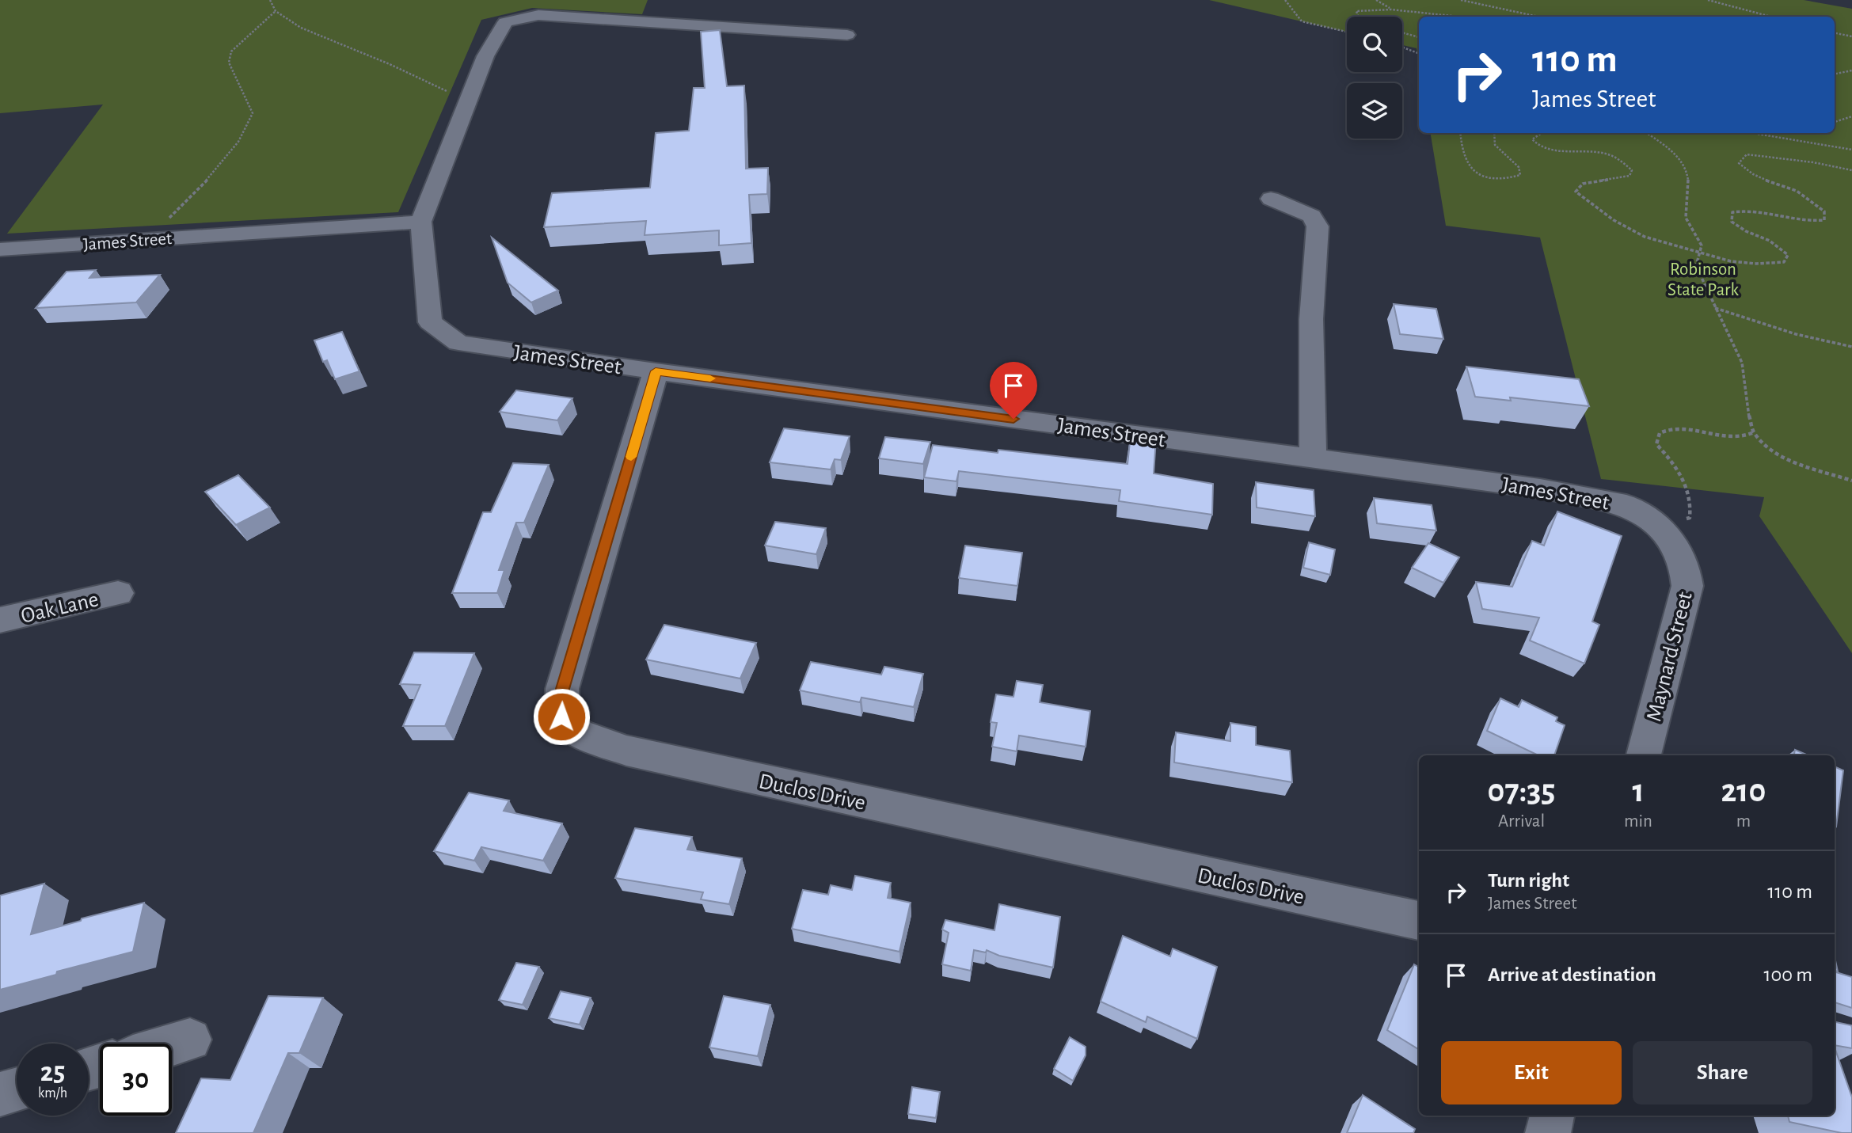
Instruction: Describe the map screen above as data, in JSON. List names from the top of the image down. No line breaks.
{"streets":{"street":["James Street","Oak Lane","Maynard Street","Duclos Drive"]},"crossings":[["James Street","Maynard Street"],["James Street","Duclos Drive"]],"parks":["Robinson State Park"],"page":{"turn":["110 m","James Street"],"eta":["07:35","Arrival","1","min","210","m"],"list":[{"name":"Turn right","note":"James Street","value":"110 m"},{"name":"Arrive at destination","value":"100 m"}],"buttons":["Exit","Share"],"speed":"25 km/h","limit":"30"}}
